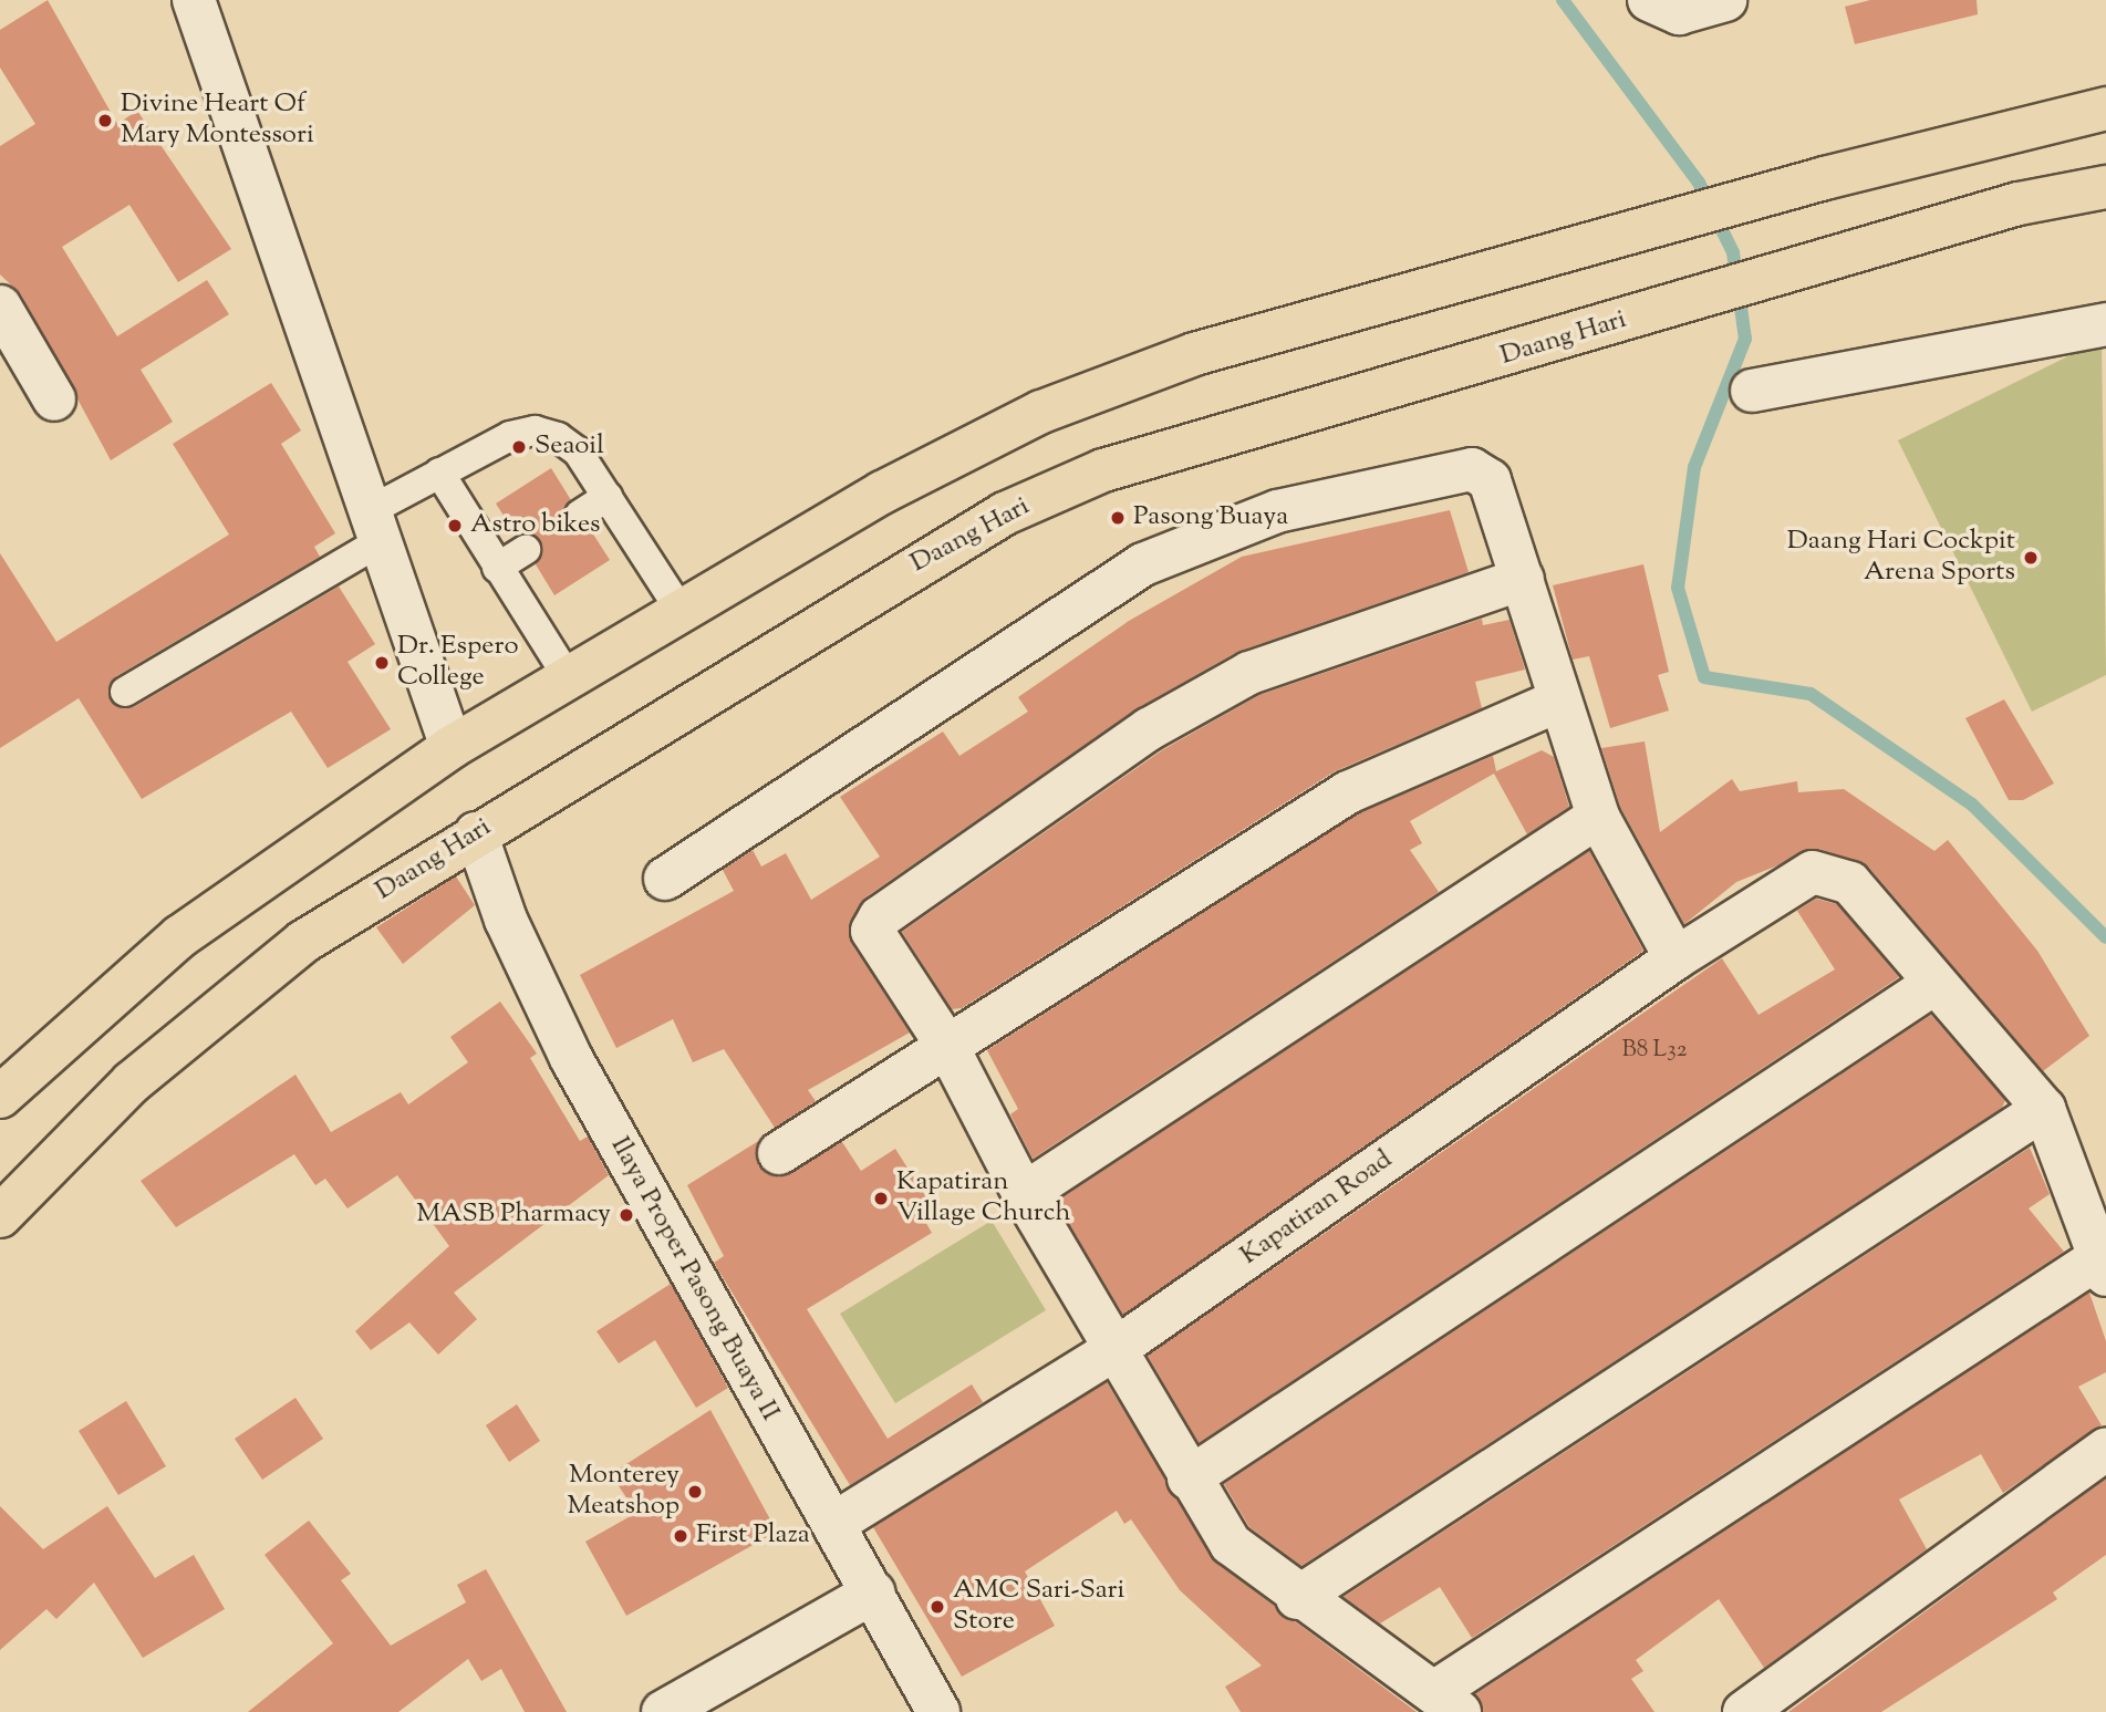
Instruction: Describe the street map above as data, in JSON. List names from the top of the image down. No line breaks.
{"streets":{"main road":["Daang Hari"],"street":["Kapatiran Road","Ilaya Proper Pasong Buaya II"]},"crossings":[["Daang Hari","Ilaya Proper Pasong Buaya II"],["Kapatiran Road","Ilaya Proper Pasong Buaya II"]],"places":["Divine Heart Of Mary Montessori","Seaoil","Pasong Buaya","Astro bikes","Daang Hari Cockpit Arena Sports","Dr. Espero College","Kapatiran Village Church","MASB Pharmacy","Monterey Meatshop","First Plaza","AMC Sari-Sari Store"],"house_numbers":["B8 L32"]}
